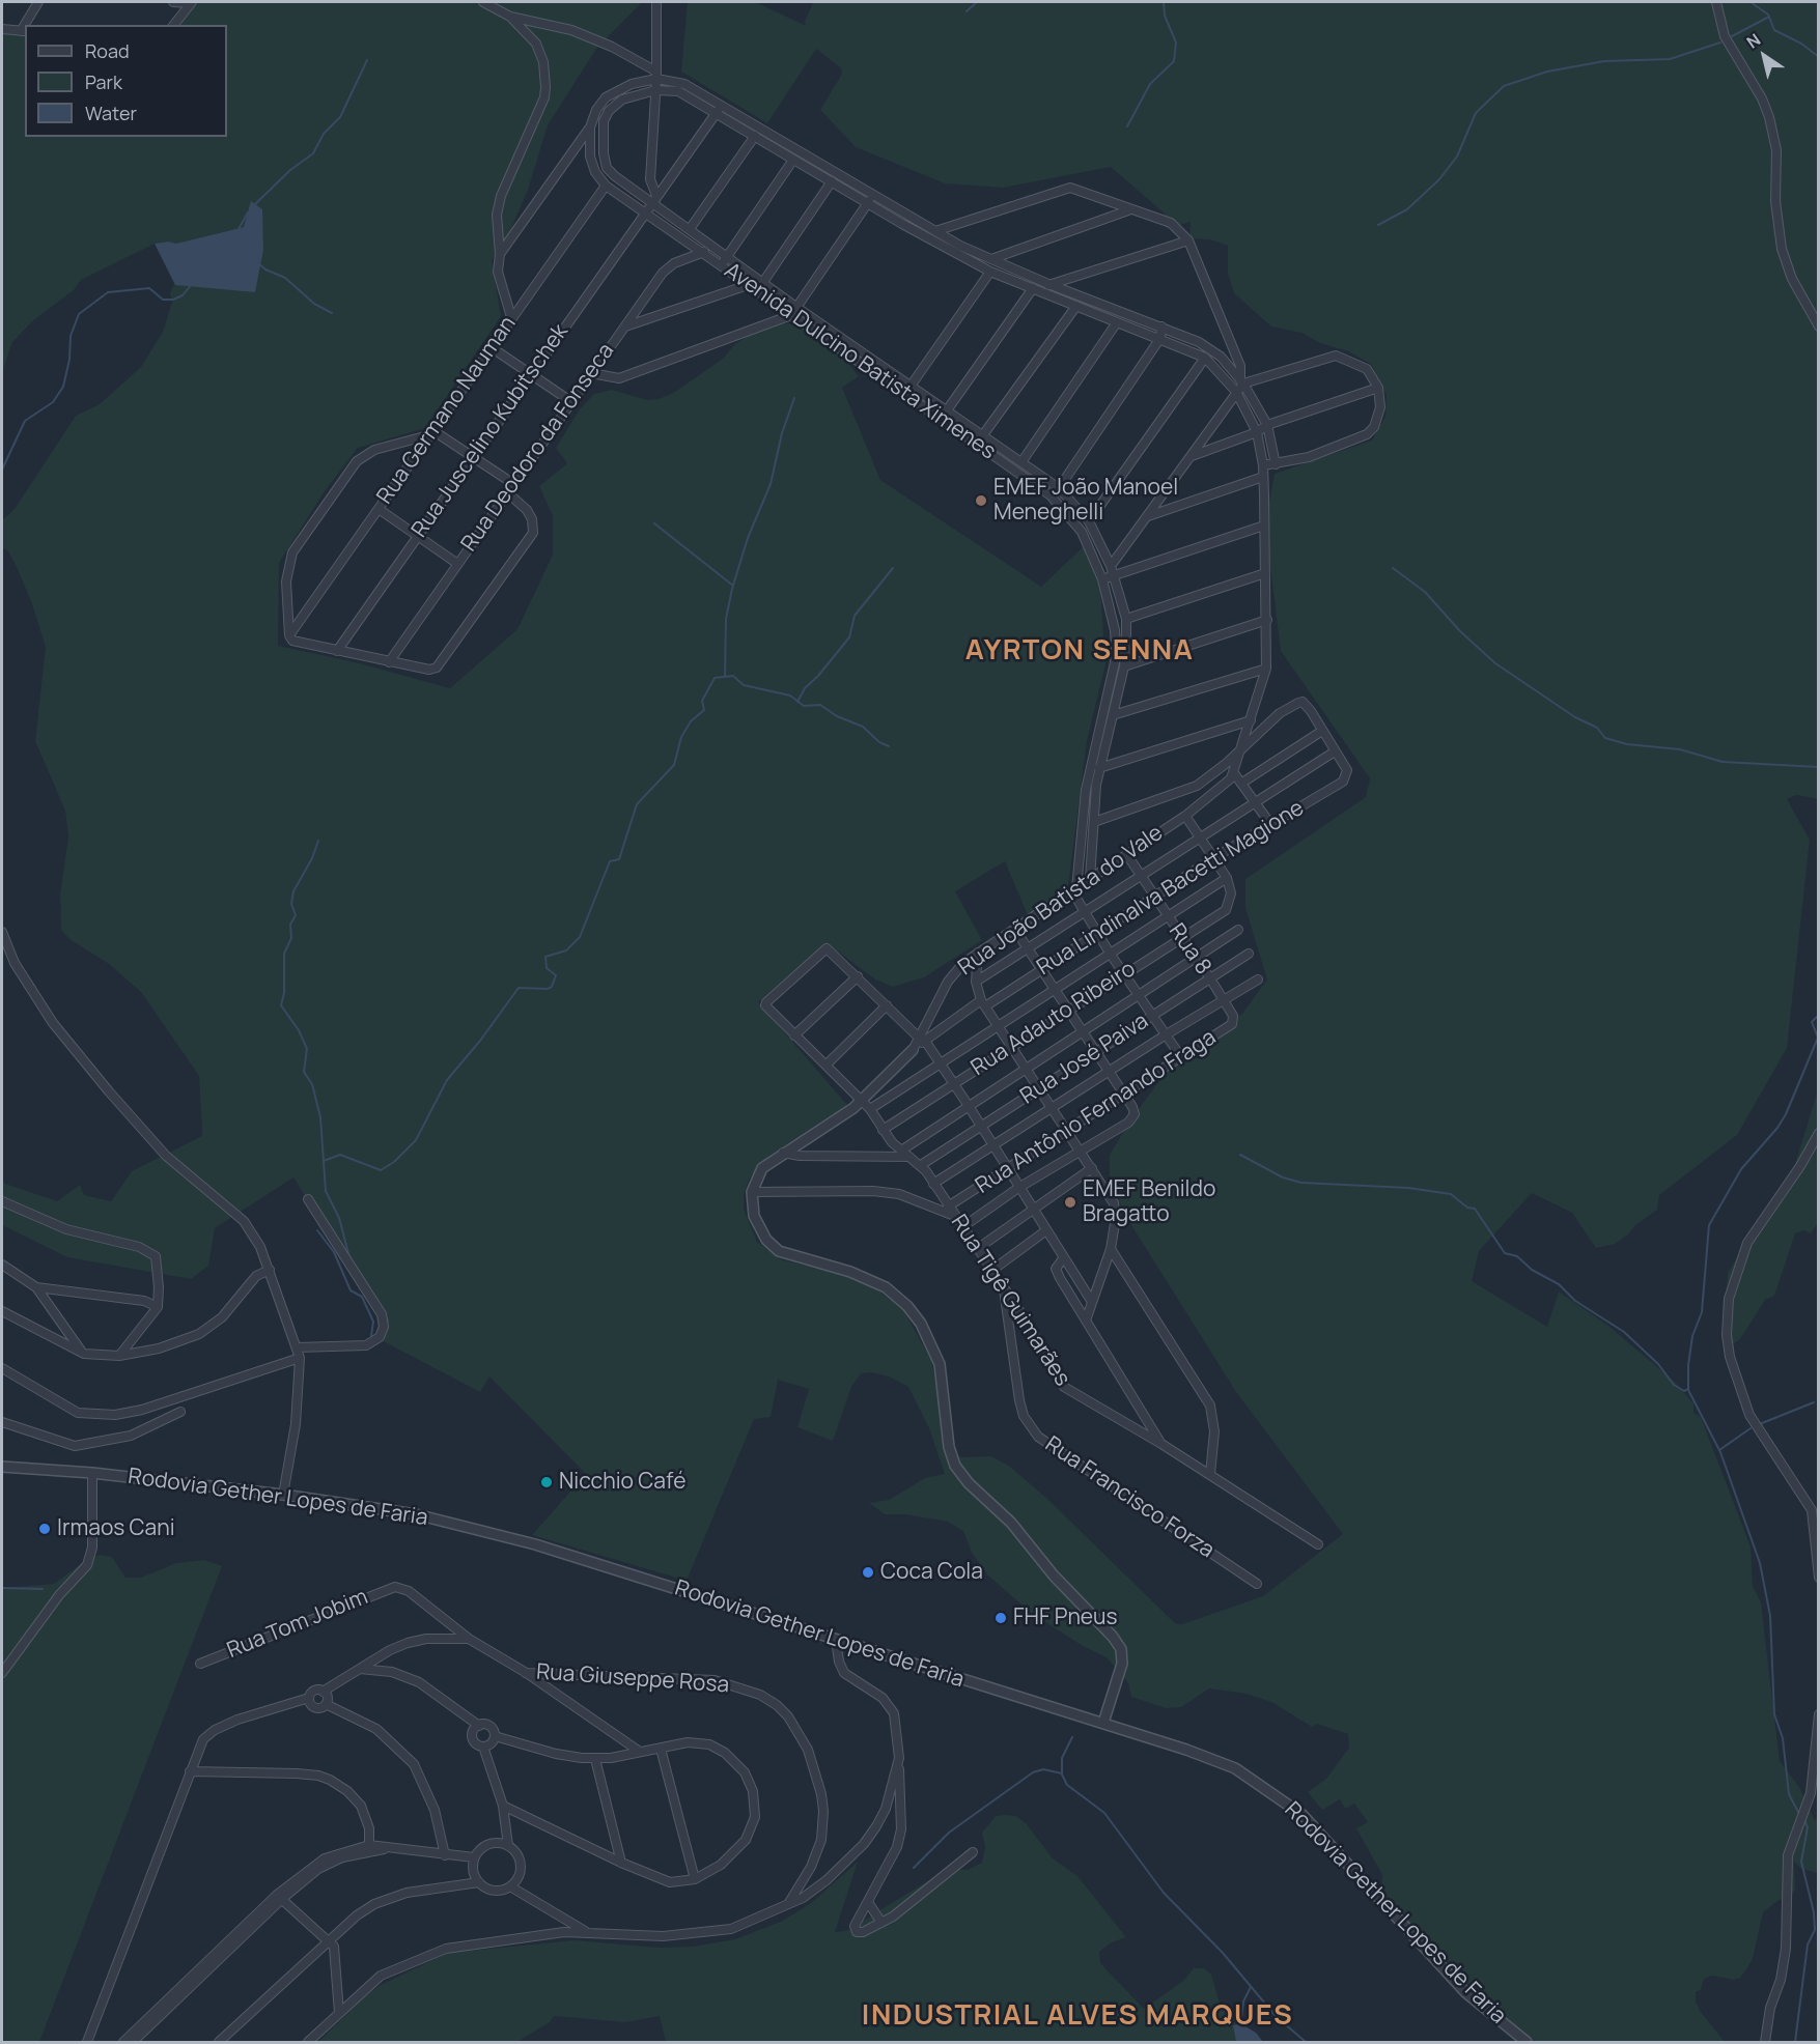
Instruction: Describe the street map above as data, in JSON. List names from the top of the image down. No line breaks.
{"streets":{"street":["Avenida Dulcino Batista Ximenes","Rua Germano Nauman","Rua Juscelino Kubitschek","Rua Deodoro da Fonseca","Rua Lindinalva Bacetti Magione","Rua João Batista do Vale","Rua 8","Rua Adauto Ribeiro","Rua José Paiva","Rua Antônio Fernando Fraga","Rua Tigê Guimarães","Rodovia Gether Lopes de Faria","Rua Francisco Forza","Rua Tom Jobim","Rua Giuseppe Rosa"]},"crossings":[["Avenida Dulcino Batista Ximenes","Rua Germano Nauman"],["Avenida Dulcino Batista Ximenes","Rua Juscelino Kubitschek"],["Avenida Dulcino Batista Ximenes","Rua Deodoro da Fonseca"],["Avenida Dulcino Batista Ximenes","Rua João Batista do Vale"],["Rua Lindinalva Bacetti Magione","Rua João Batista do Vale"],["Rua Lindinalva Bacetti Magione","Rua 8"],["Rua João Batista do Vale","Rua 8"],["Rua 8","Rua Adauto Ribeiro"],["Rua 8","Rua José Paiva"],["Rua 8","Rua Antônio Fernando Fraga"],["Rua Adauto Ribeiro","Rua Tigê Guimarães"],["Rua José Paiva","Rua Tigê Guimarães"],["Rua Antônio Fernando Fraga","Rua Tigê Guimarães"],["Rua Tigê Guimarães","Rua Francisco Forza"]],"districts":["AYRTON SENNA","INDUSTRIAL ALVES MARQUES"],"places":["EMEF João Manoel Meneghelli","EMEF Benildo Bragatto","Nicchio Café","Irmaos Cani","Coca Cola","FHF Pneus"],"legend":["Road","Park","Water"],"north":"top left"}
